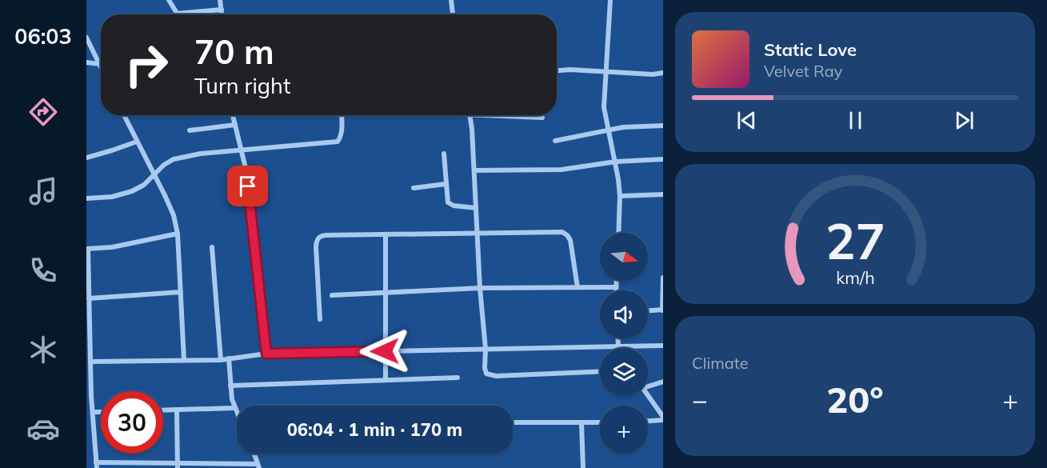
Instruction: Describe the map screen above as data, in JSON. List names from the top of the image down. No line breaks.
{"north":"right","page":{"tabs":"06:03","turn":["70 m","Turn right"],"song":["Static Love","Velvet Ray"],"map_buttons":"+","tile":"Climate","heat":["−","20°","+"],"limit":"30","trip":"06:04 · 1 min · 170 m","gauge":["27","km/h"]}}
